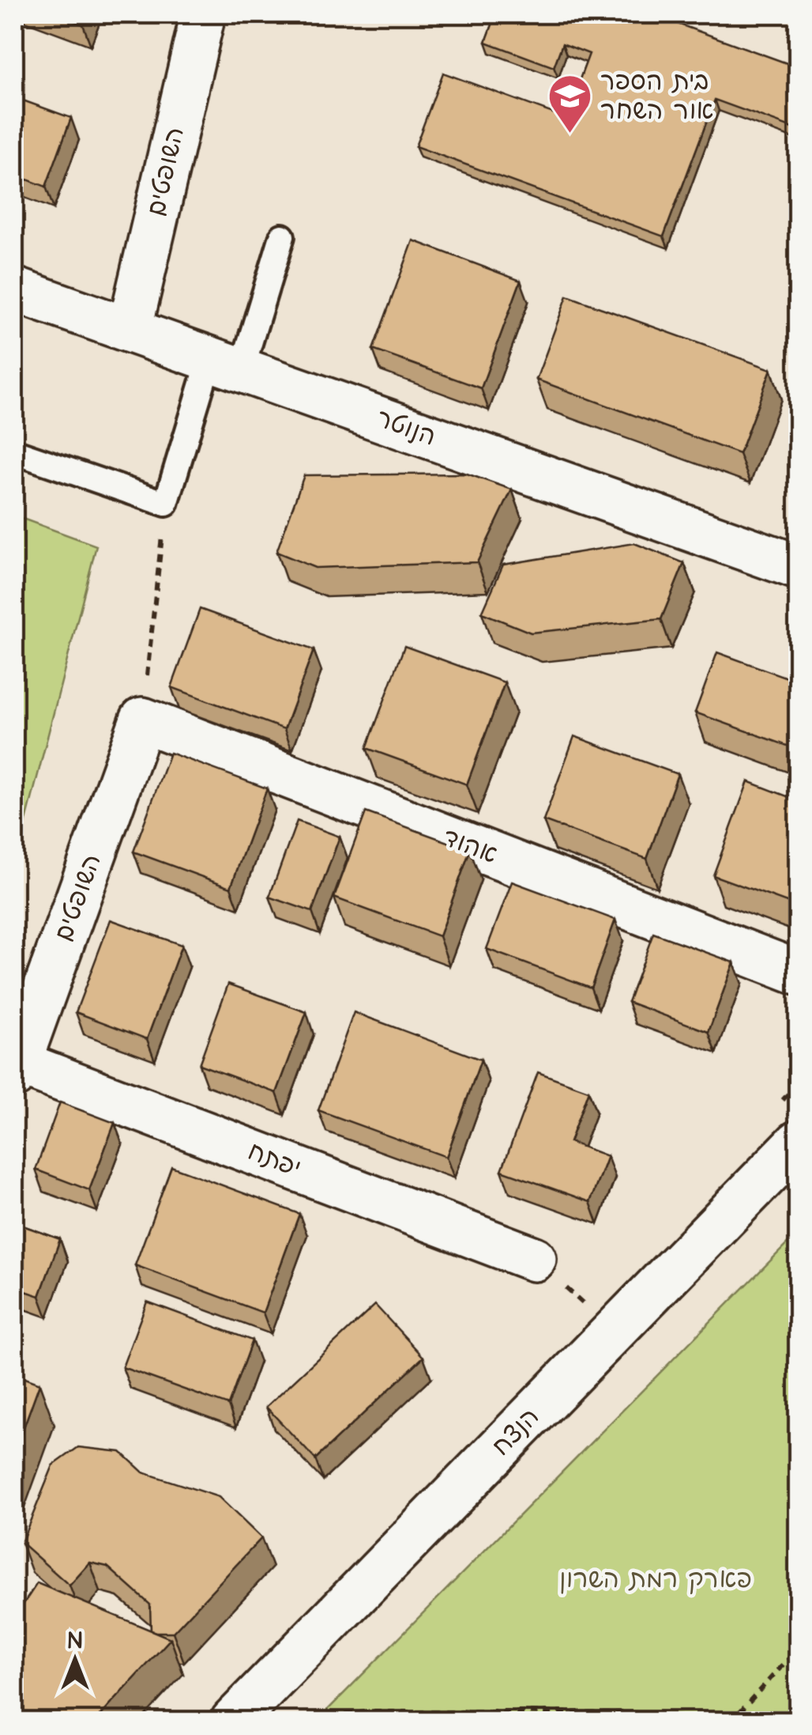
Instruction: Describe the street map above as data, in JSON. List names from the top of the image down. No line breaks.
{"streets":{"street":["השופטים","הנוטר","אהוד","יפתח","הנצח"]},"crossings":[["השופטים","הנוטר"],["השופטים","אהוד"],["השופטים","יפתח"]],"parks":["פארק רמת השרון"],"places":{"school or university":["בית הספר אור השחר"]},"north":"top"}
